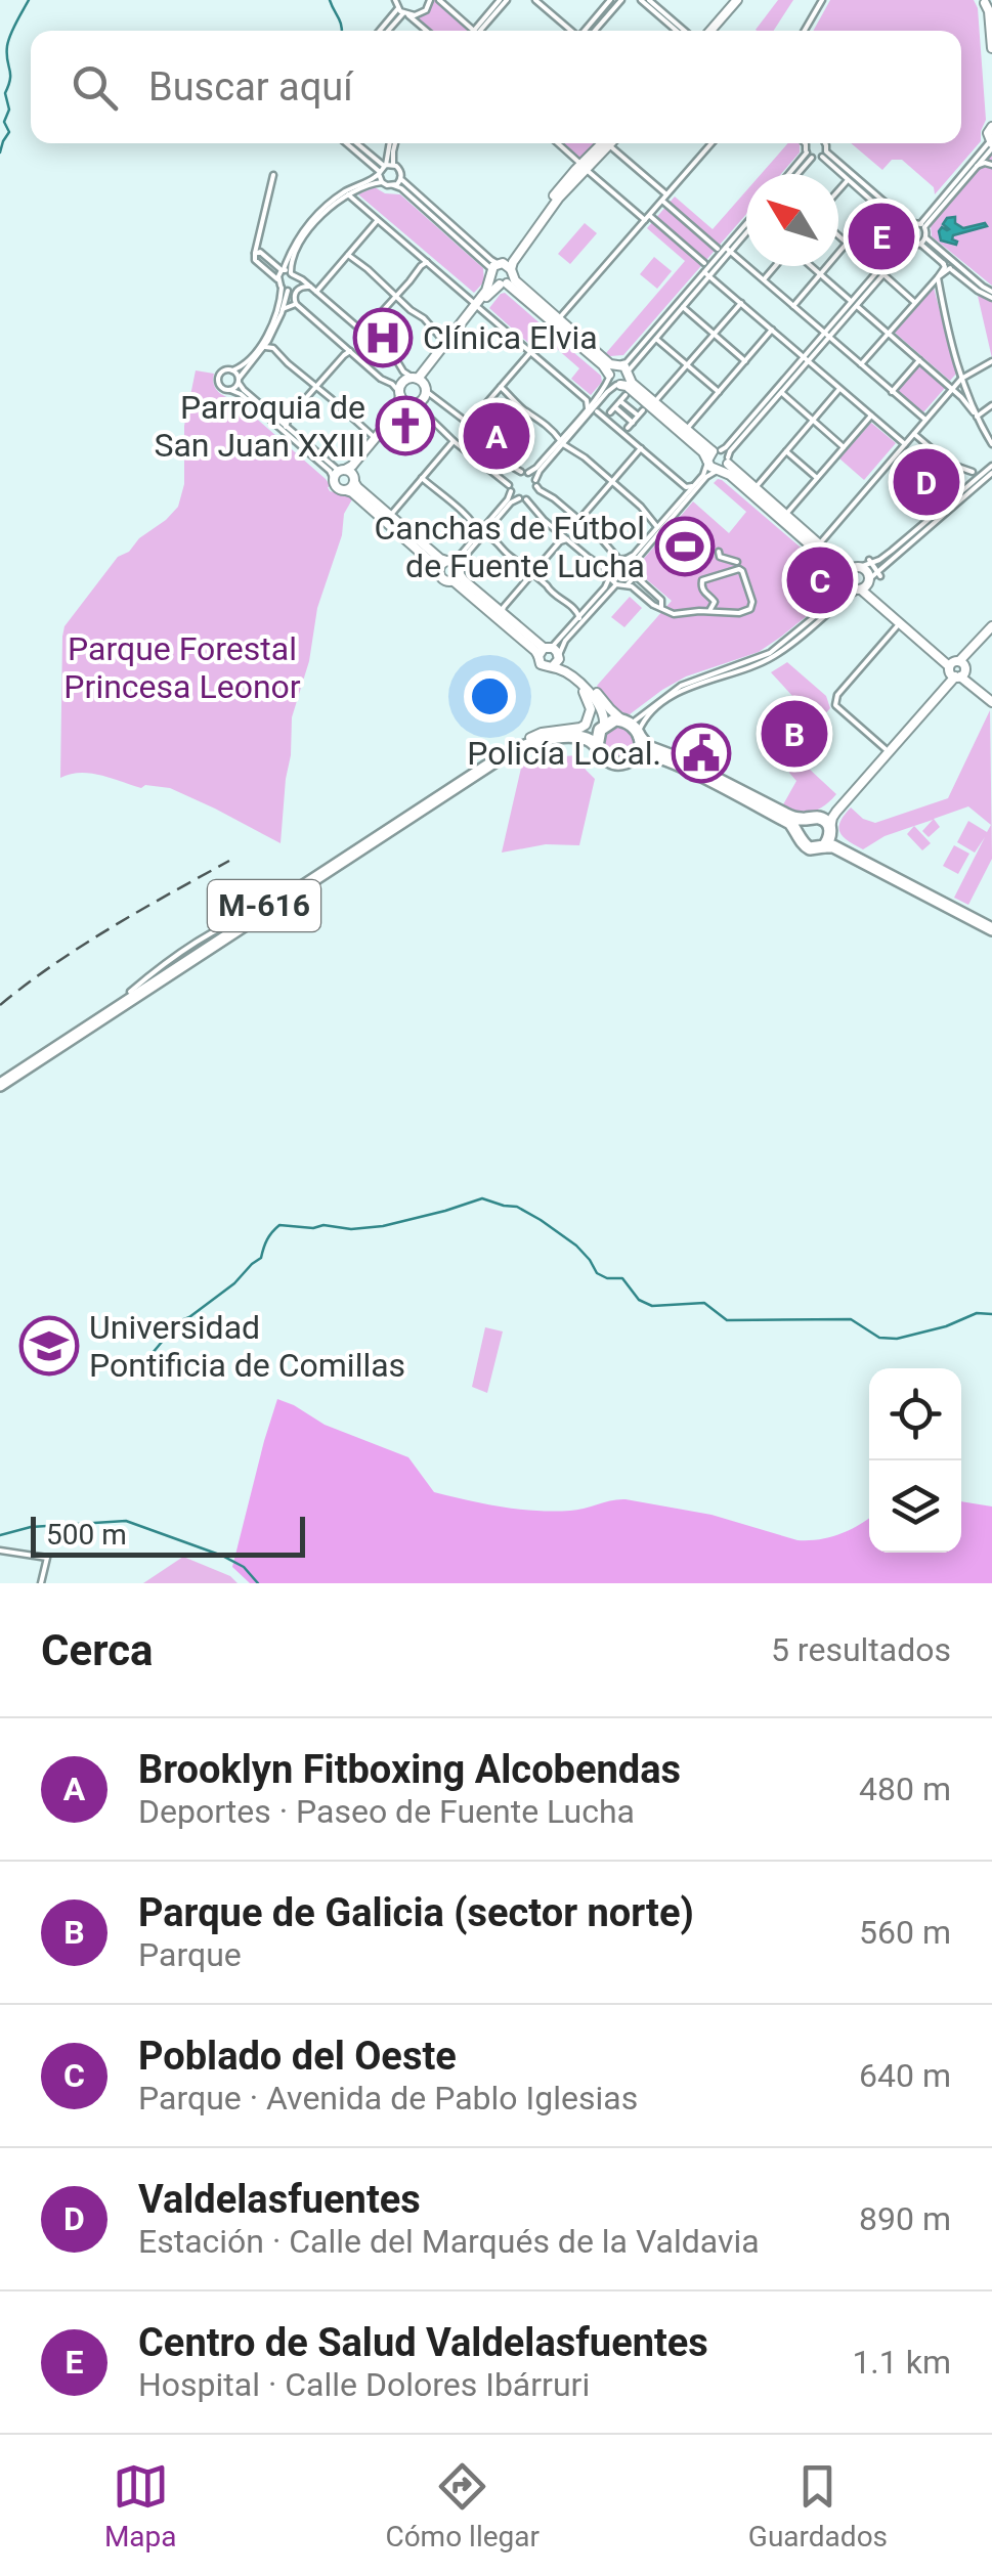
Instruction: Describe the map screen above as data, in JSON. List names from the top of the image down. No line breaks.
{"streets":{"highway":["M-616"]},"parks":["Parque Forestal Princesa Leonor"],"places":{"hospital":["Clínica Elvia"],"church":["Parroquia de San Juan XXIII"],"sports":["Canchas de Fútbol de Fuente Lucha"],"public building":["Policía Local."],"school or university":["Universidad Pontificia de Comillas"]},"scale_bar":"500 m","north":"top left","page":{"search":"Buscar aquí","pins":["E","A","D","C","B"],"scale":"500 m","heading":["Cerca","5 resultados"],"list":[{"mark":"A","name":"Brooklyn Fitboxing Alcobendas","note":"Deportes · Paseo de Fuente Lucha","value":"480 m"},{"mark":"B","name":"Parque de Galicia (sector norte)","note":"Parque","value":"560 m"},{"mark":"C","name":"Poblado del Oeste","note":"Parque · Avenida de Pablo Iglesias","value":"640 m"},{"mark":"D","name":"Valdelasfuentes","note":"Estación · Calle del Marqués de la Valdavia","value":"890 m"},{"mark":"E","name":"Centro de Salud Valdelasfuentes","note":"Hospital · Calle Dolores Ibárruri","value":"1.1 km"}],"nav":["Mapa","Cómo llegar","Guardados"]}}
